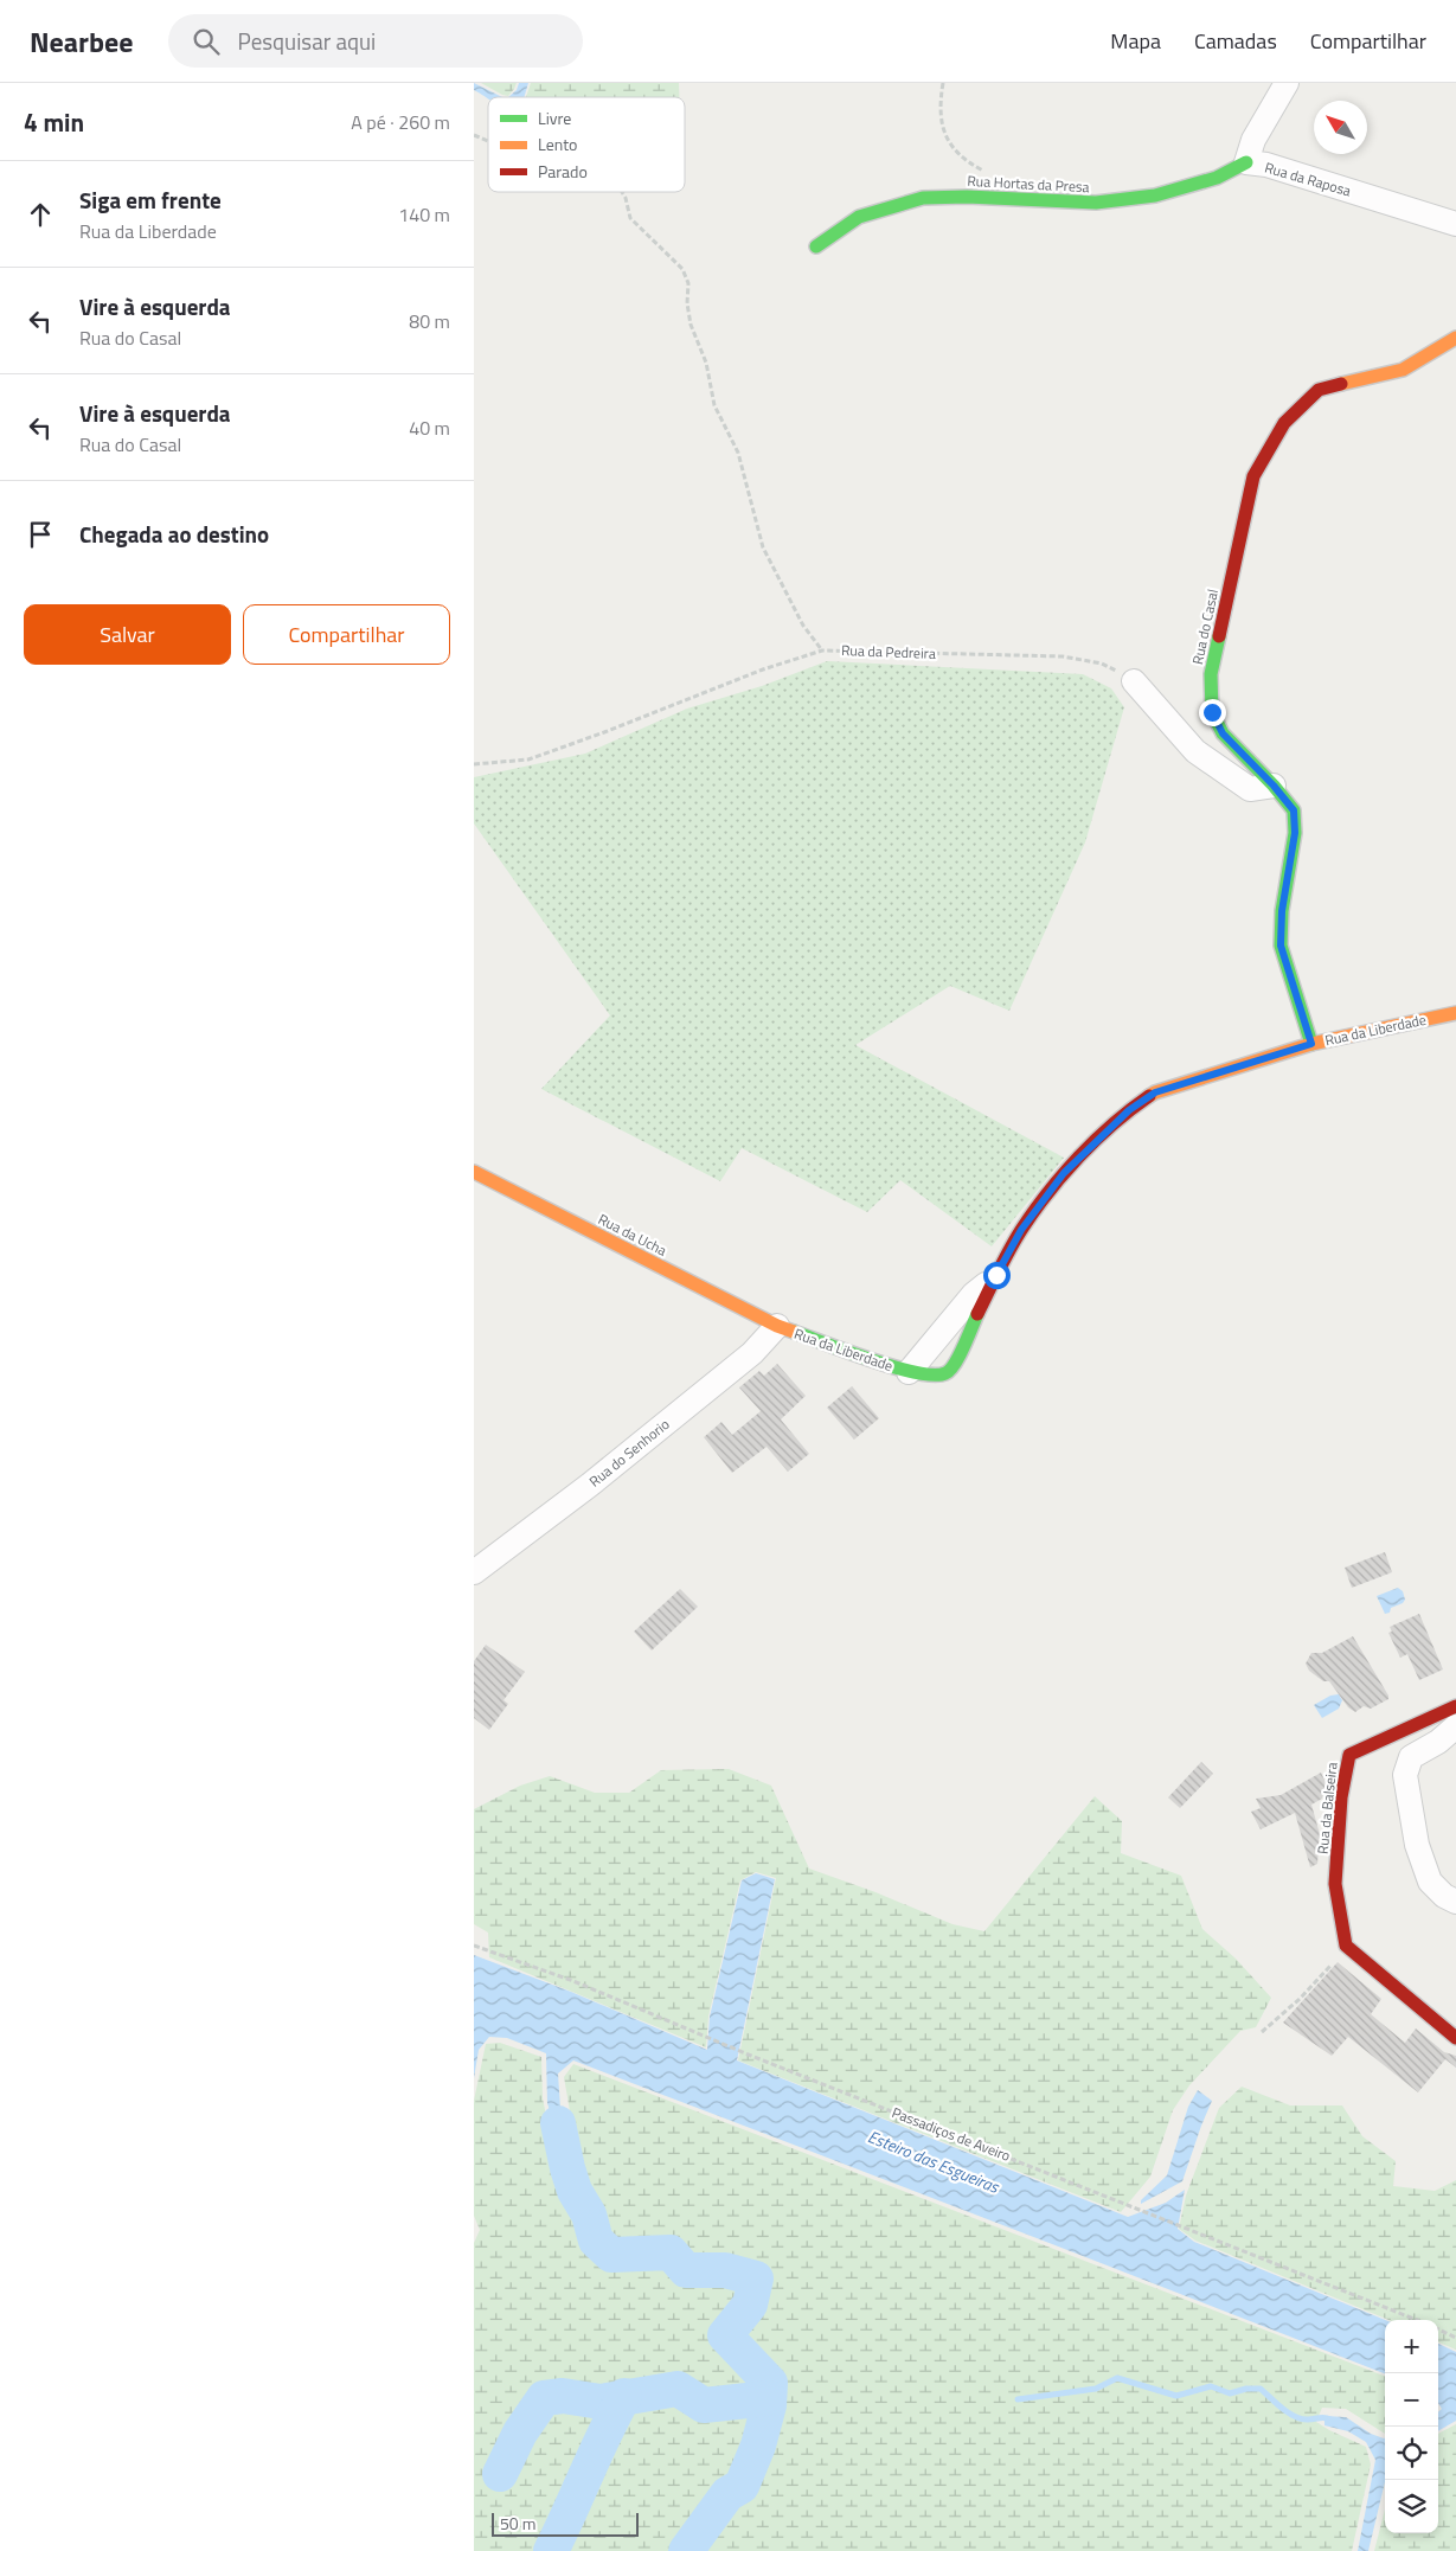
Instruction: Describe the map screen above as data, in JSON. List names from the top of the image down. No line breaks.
{"streets":{"street":["Rua da Raposa","Rua Hortas da Presa","Rua do Casal","Rua da Liberdade","Rua da Ucha","Rua do Senhorio","Rua da Balseira"],"path":["Rua da Pedreira","Passadiços de Aveiro"]},"crossings":[["Rua da Raposa","Rua Hortas da Presa"],["Rua do Casal","Rua da Liberdade"],["Rua da Liberdade","Rua da Ucha"],["Rua da Liberdade","Rua do Senhorio"],["Rua da Ucha","Rua do Senhorio"]],"water":["Esteiro das Esgueiras"],"legend":["Livre","Lento","Parado"],"scale_bar":"50 m","north":"top left","page":{"header":"Nearbee","search":"Pesquisar aqui","nav":["Mapa","Camadas","Compartilhar"],"heading":["4 min","A pé · 260 m"],"list":[["Siga em frente","Rua da Liberdade","140 m"],["Vire à esquerda","Rua do Casal","80 m"],["Vire à esquerda","Rua do Casal","40 m"],"Chegada ao destino"],"buttons":["Salvar","Compartilhar"],"map_buttons":["+","−"],"scale":"50 m"}}
